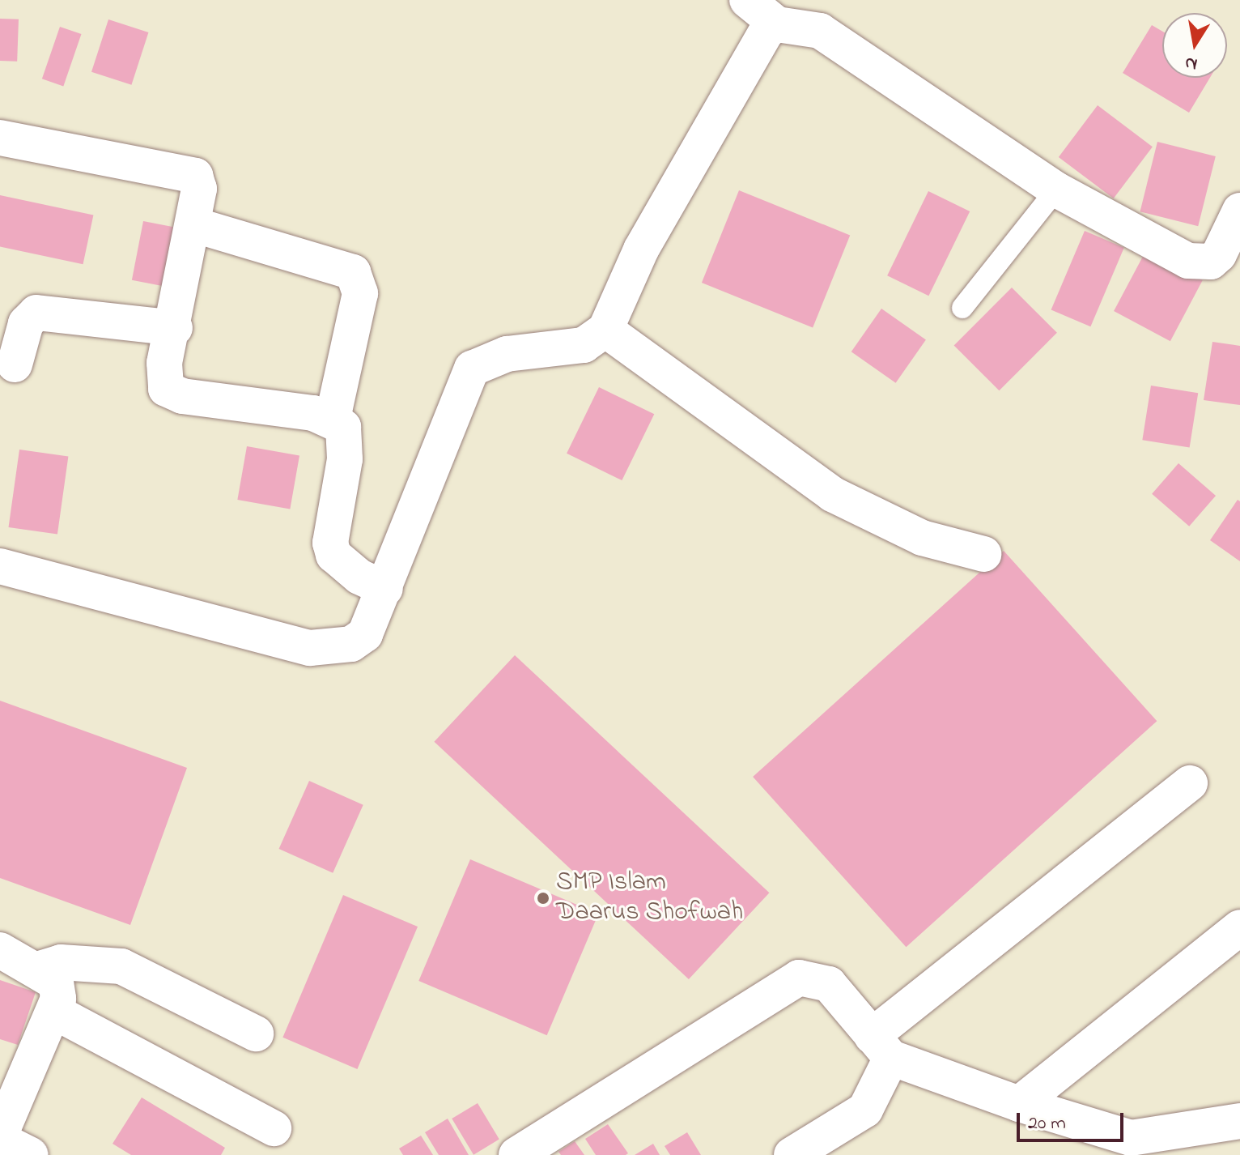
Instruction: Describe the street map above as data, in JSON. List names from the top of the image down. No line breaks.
{"places":["SMP Islam Daarus Shofwah"],"scale_bar":"20 m","north":"bottom"}
